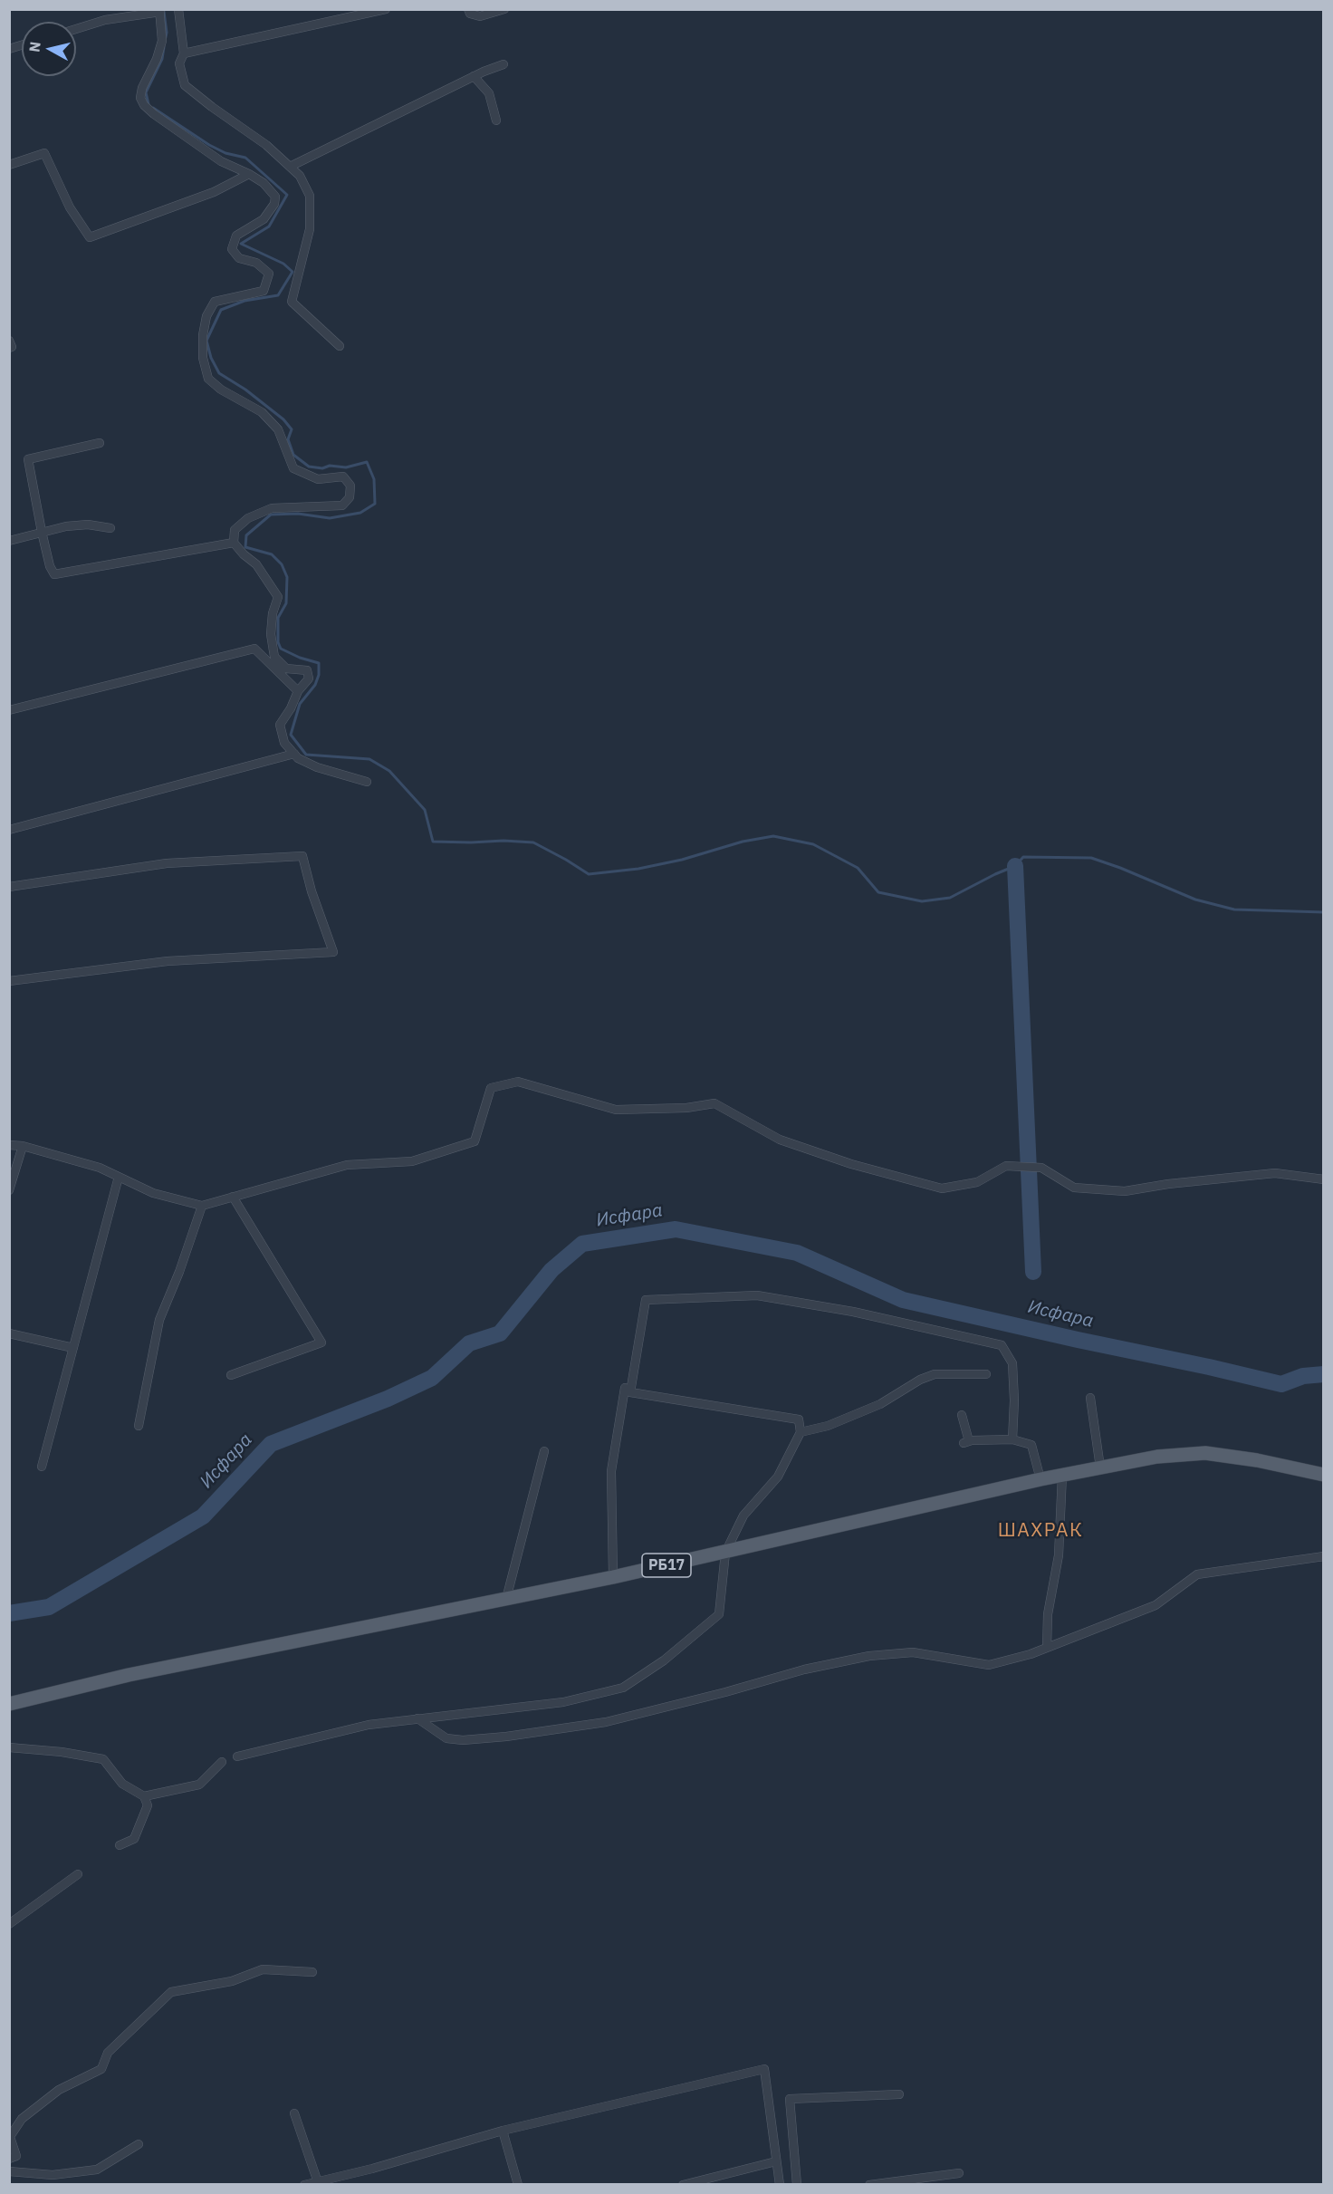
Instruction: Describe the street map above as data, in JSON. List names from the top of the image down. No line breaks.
{"streets":{"main road":["РБ17"]},"districts":["ШАХРАК"],"water":["Исфара"],"north":"left"}
